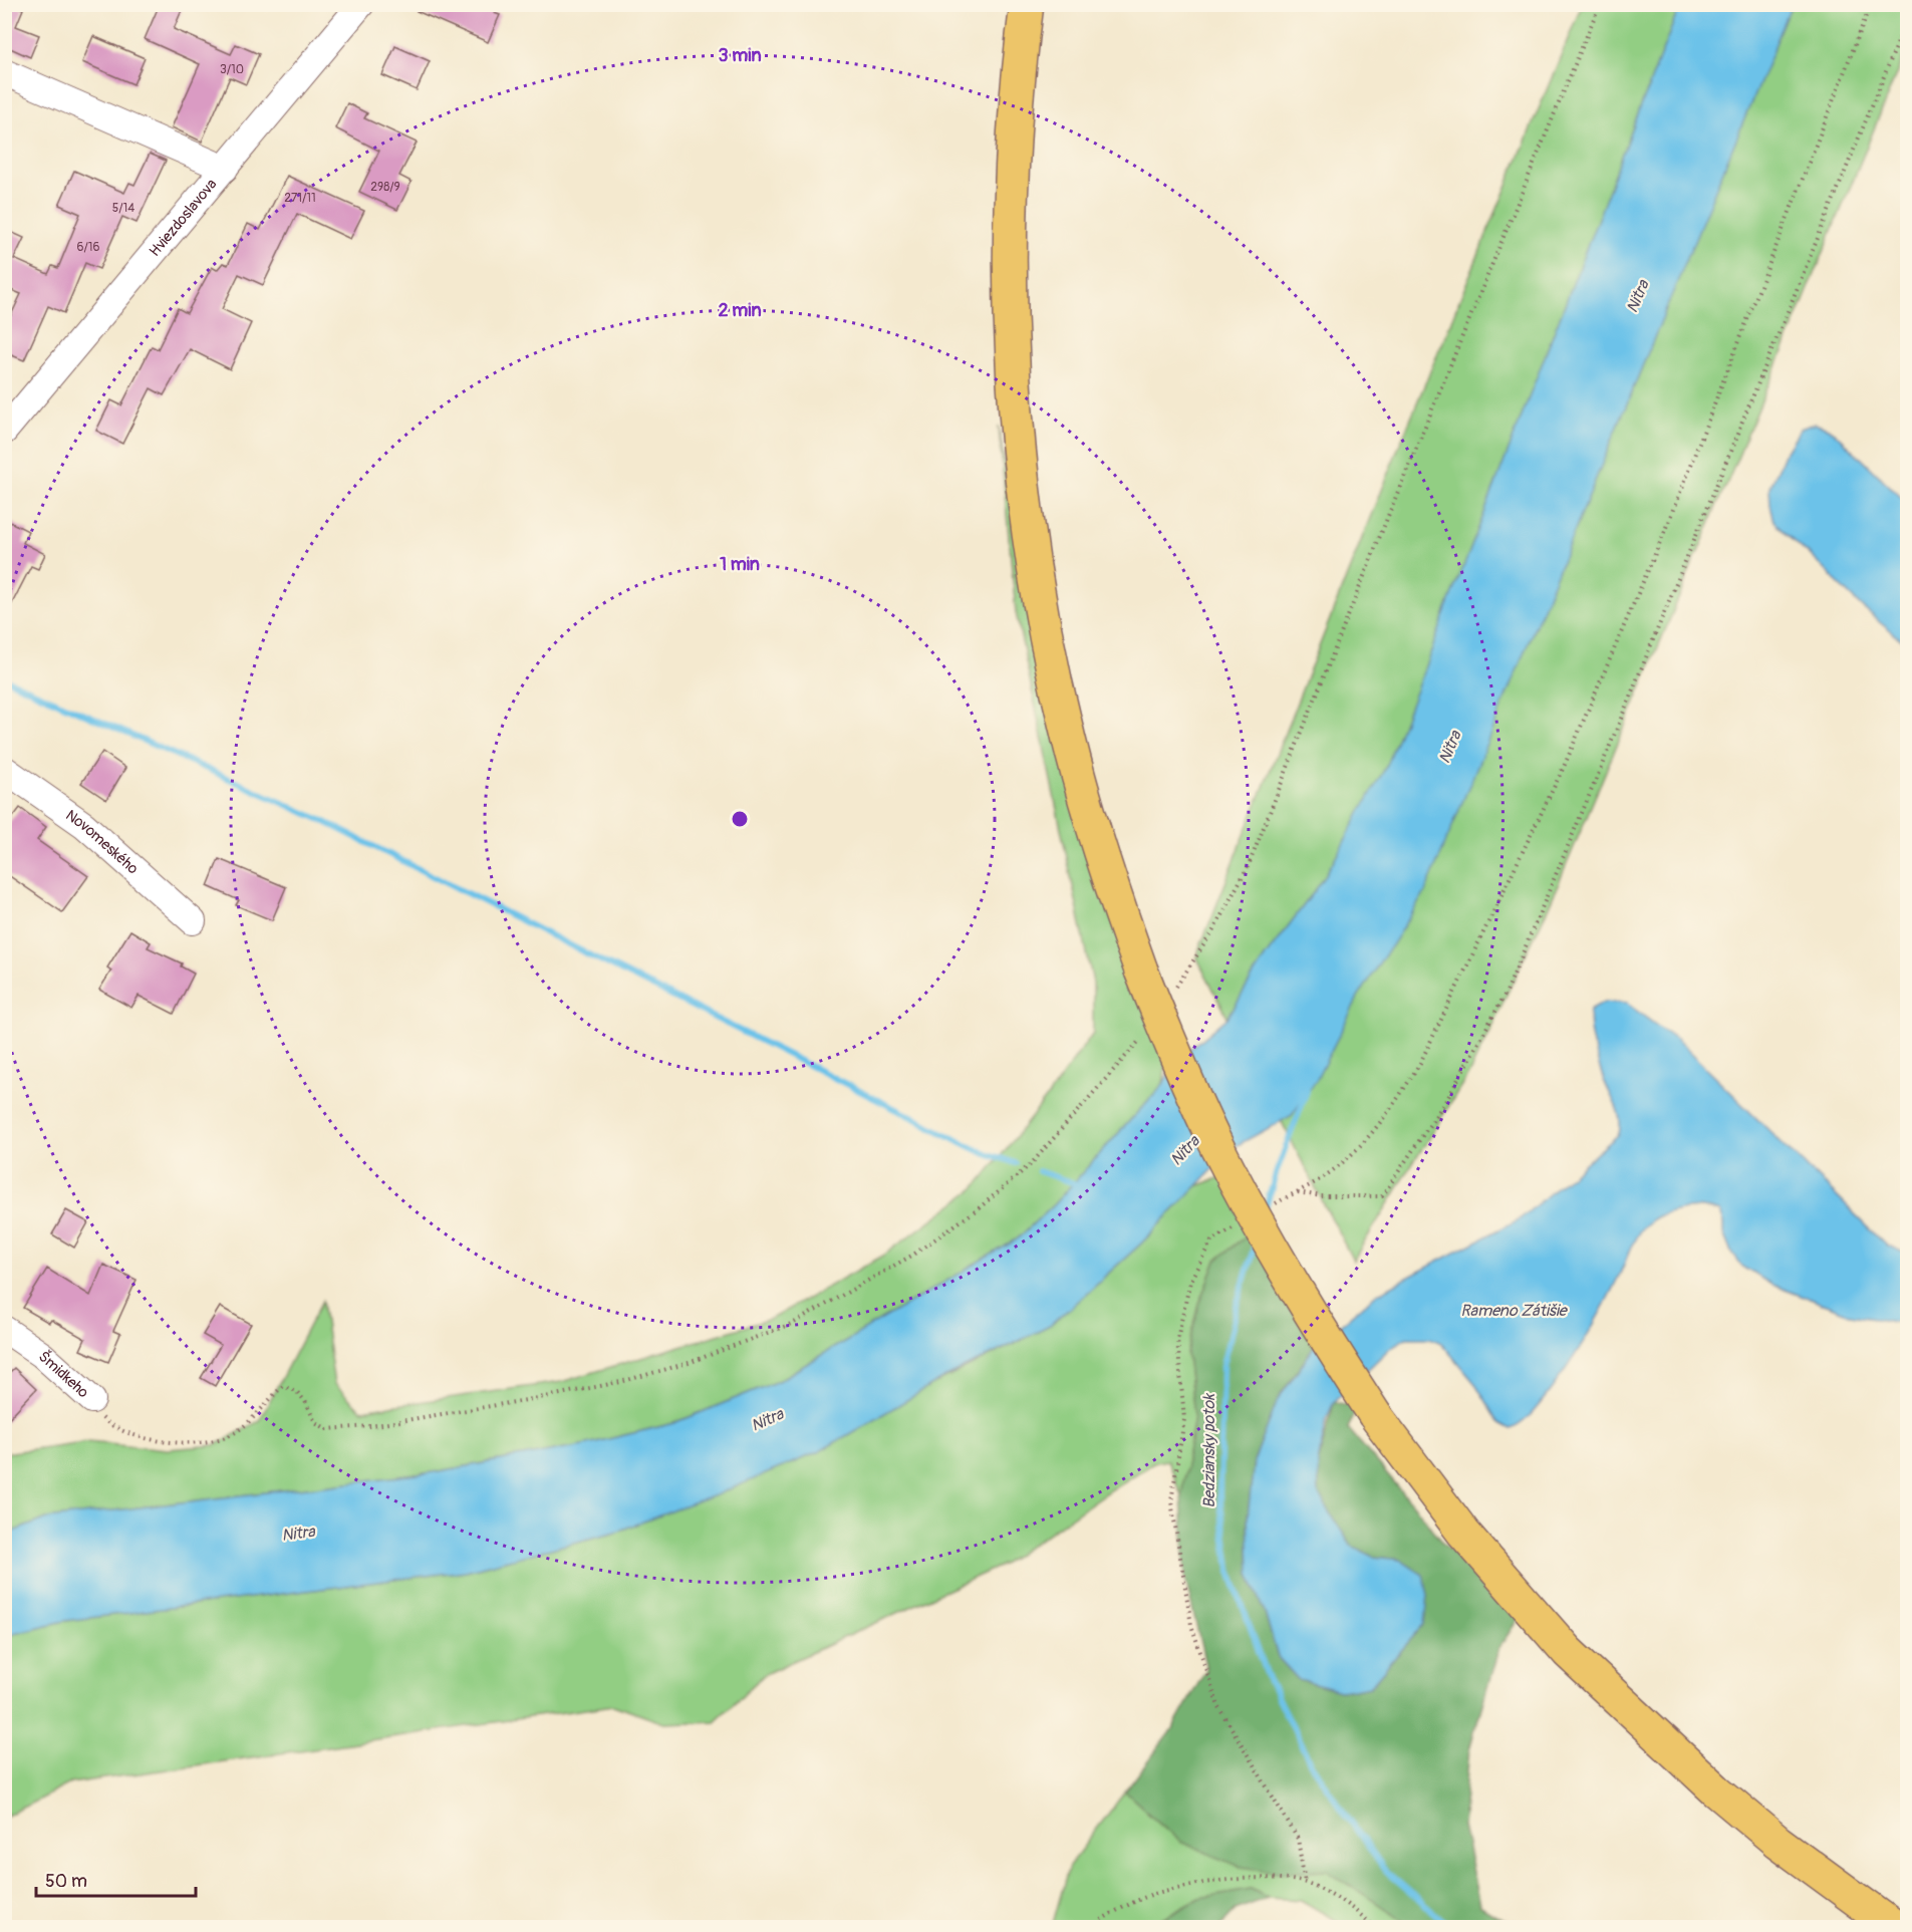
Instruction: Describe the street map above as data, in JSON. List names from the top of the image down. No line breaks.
{"streets":{"street":["Hviezdoslavova","Novomeského","Šmidkeho"]},"water":["Nitra","Rameno Zátišie","Bedziansky potok"],"house_numbers":["3/10","298/9","271/11","5/14","6/16"],"scale_bar":"50 m","rings":["3 min","2 min","1 min"]}
